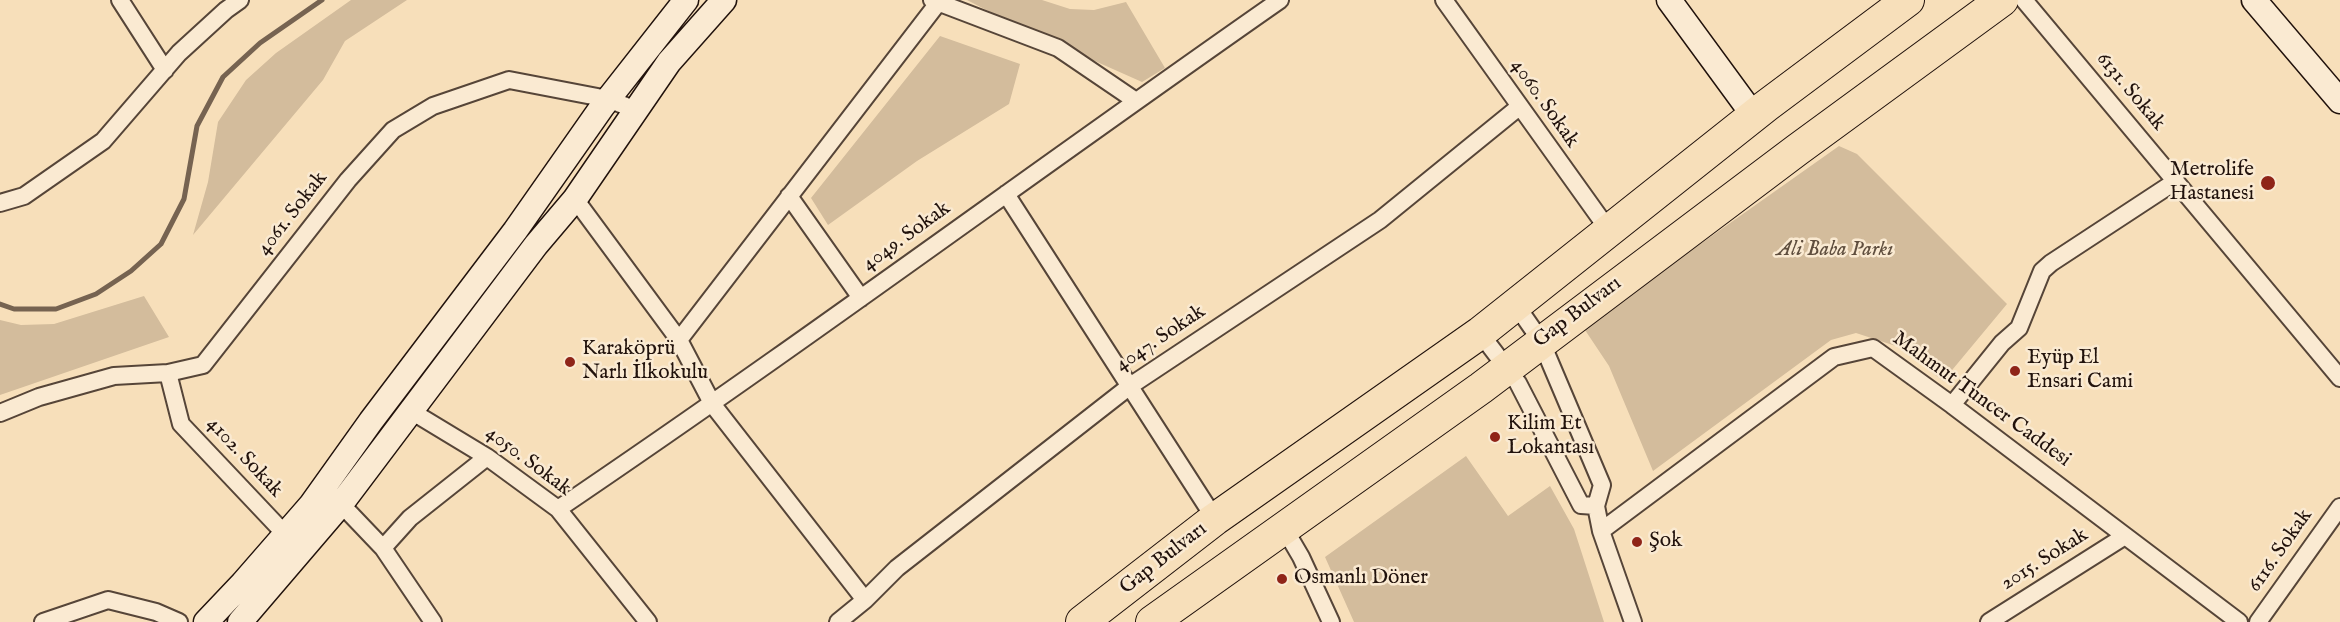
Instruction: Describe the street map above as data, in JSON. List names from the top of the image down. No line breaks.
{"streets":{"highway":["Gap Bulvarı"],"street":["6131. Sokak","4060. Sokak","4061. Sokak","4049. Sokak","4047. Sokak","Mahmut Tuncer Caddesi","4102. Sokak","4050. Sokak","6116. Sokak","2015. Sokak"]},"crossings":[["4060. Sokak","Gap Bulvarı"],["4060. Sokak","4047. Sokak"],["4061. Sokak","4102. Sokak"],["4049. Sokak","4050. Sokak"],["Mahmut Tuncer Caddesi","2015. Sokak"]],"parks":["Ali Baba Parkı"],"places":["Metrolife Hastanesi","Karaköprü Narlı İlkokulu","Eyüp El Ensari Cami","Kilim Et Lokantası","Şok","Osmanlı Döner"]}
